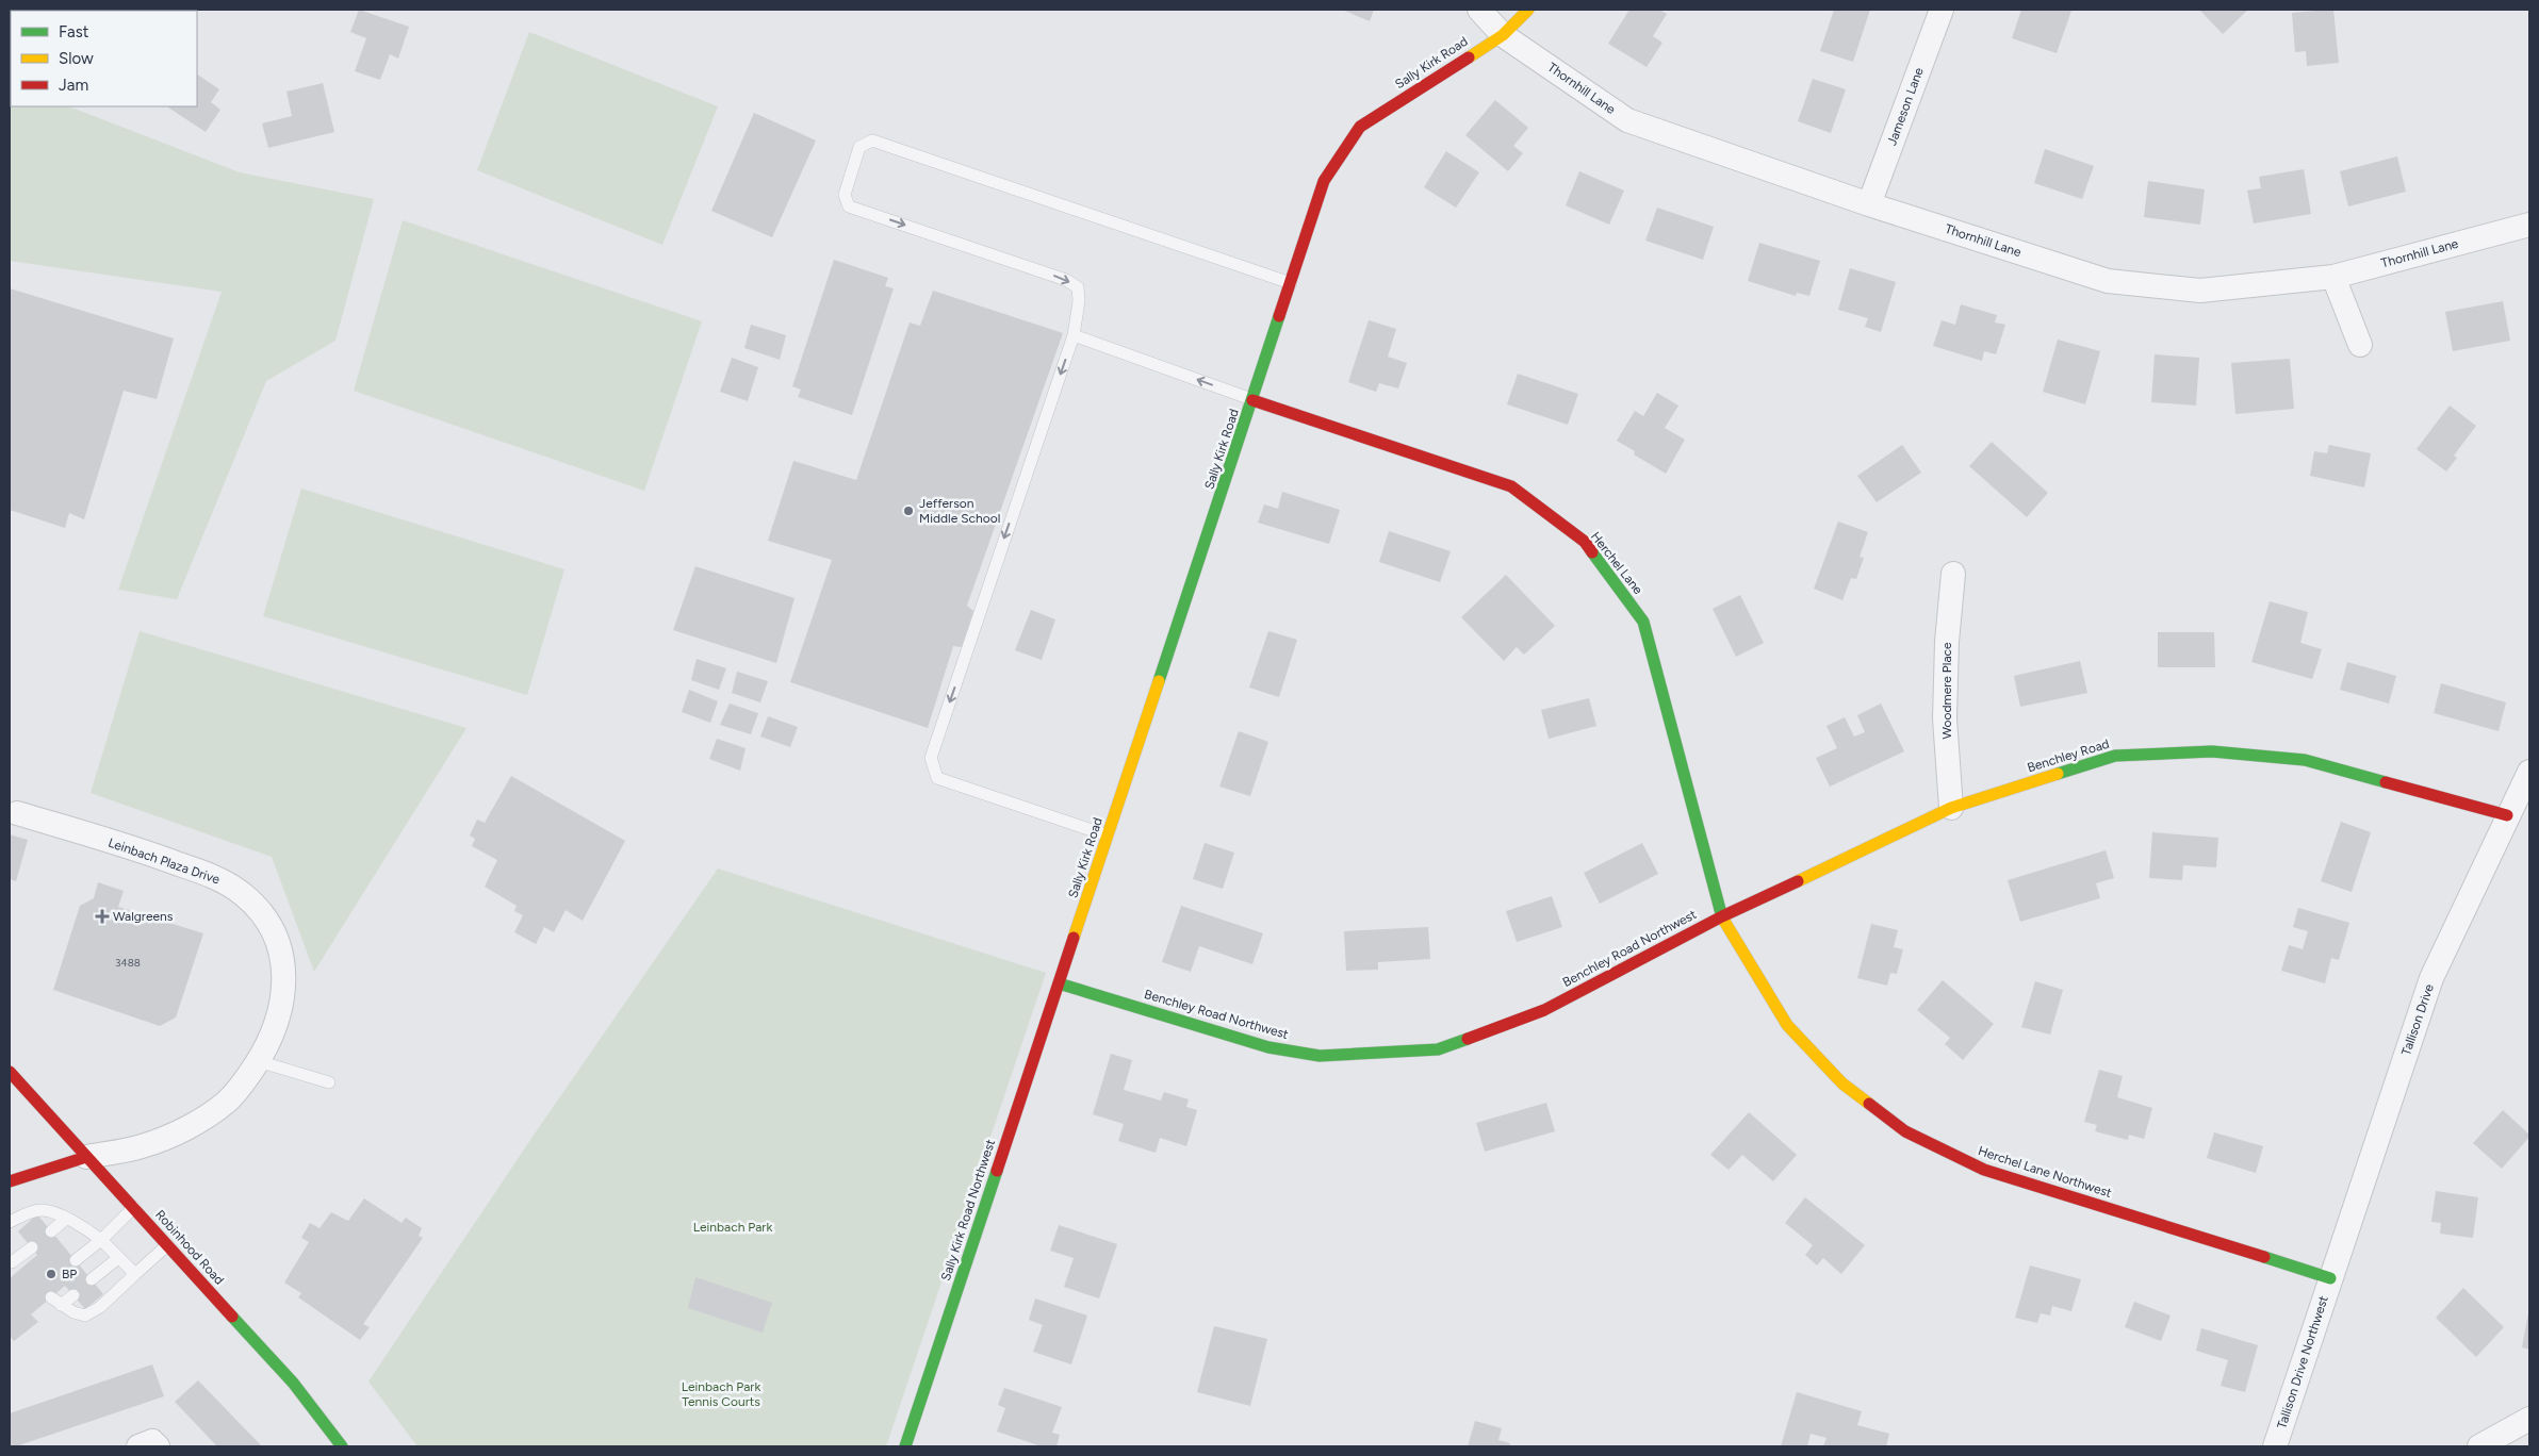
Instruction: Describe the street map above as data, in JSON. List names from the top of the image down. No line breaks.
{"streets":{"street":["Sally Kirk Road","Thornhill Lane","Jameson Lane","Herchel Lane","Woodmere Place","Benchley Road","Leinbach Plaza Drive","Benchley Road Northwest","Tallison Drive","Herchel Lane Northwest","Sally Kirk Road Northwest","Robinhood Road","Tallison Drive Northwest"]},"crossings":[["Sally Kirk Road","Thornhill Lane"],["Sally Kirk Road","Herchel Lane"],["Sally Kirk Road","Benchley Road Northwest"],["Sally Kirk Road","Sally Kirk Road Northwest"],["Thornhill Lane","Jameson Lane"],["Herchel Lane","Benchley Road"],["Herchel Lane","Benchley Road Northwest"],["Herchel Lane","Herchel Lane Northwest"],["Woodmere Place","Benchley Road"],["Benchley Road","Benchley Road Northwest"],["Benchley Road","Tallison Drive"],["Benchley Road","Herchel Lane Northwest"],["Leinbach Plaza Drive","Robinhood Road"],["Benchley Road Northwest","Herchel Lane Northwest"],["Benchley Road Northwest","Sally Kirk Road Northwest"],["Tallison Drive","Herchel Lane Northwest"],["Tallison Drive","Tallison Drive Northwest"],["Herchel Lane Northwest","Tallison Drive Northwest"]],"parks":["Leinbach Park","Leinbach Park Tennis Courts"],"places":{"other":["Jefferson Middle School","BP"],"health":["Walgreens"]},"house_numbers":["3488"],"legend":["Fast","Slow","Jam"]}
